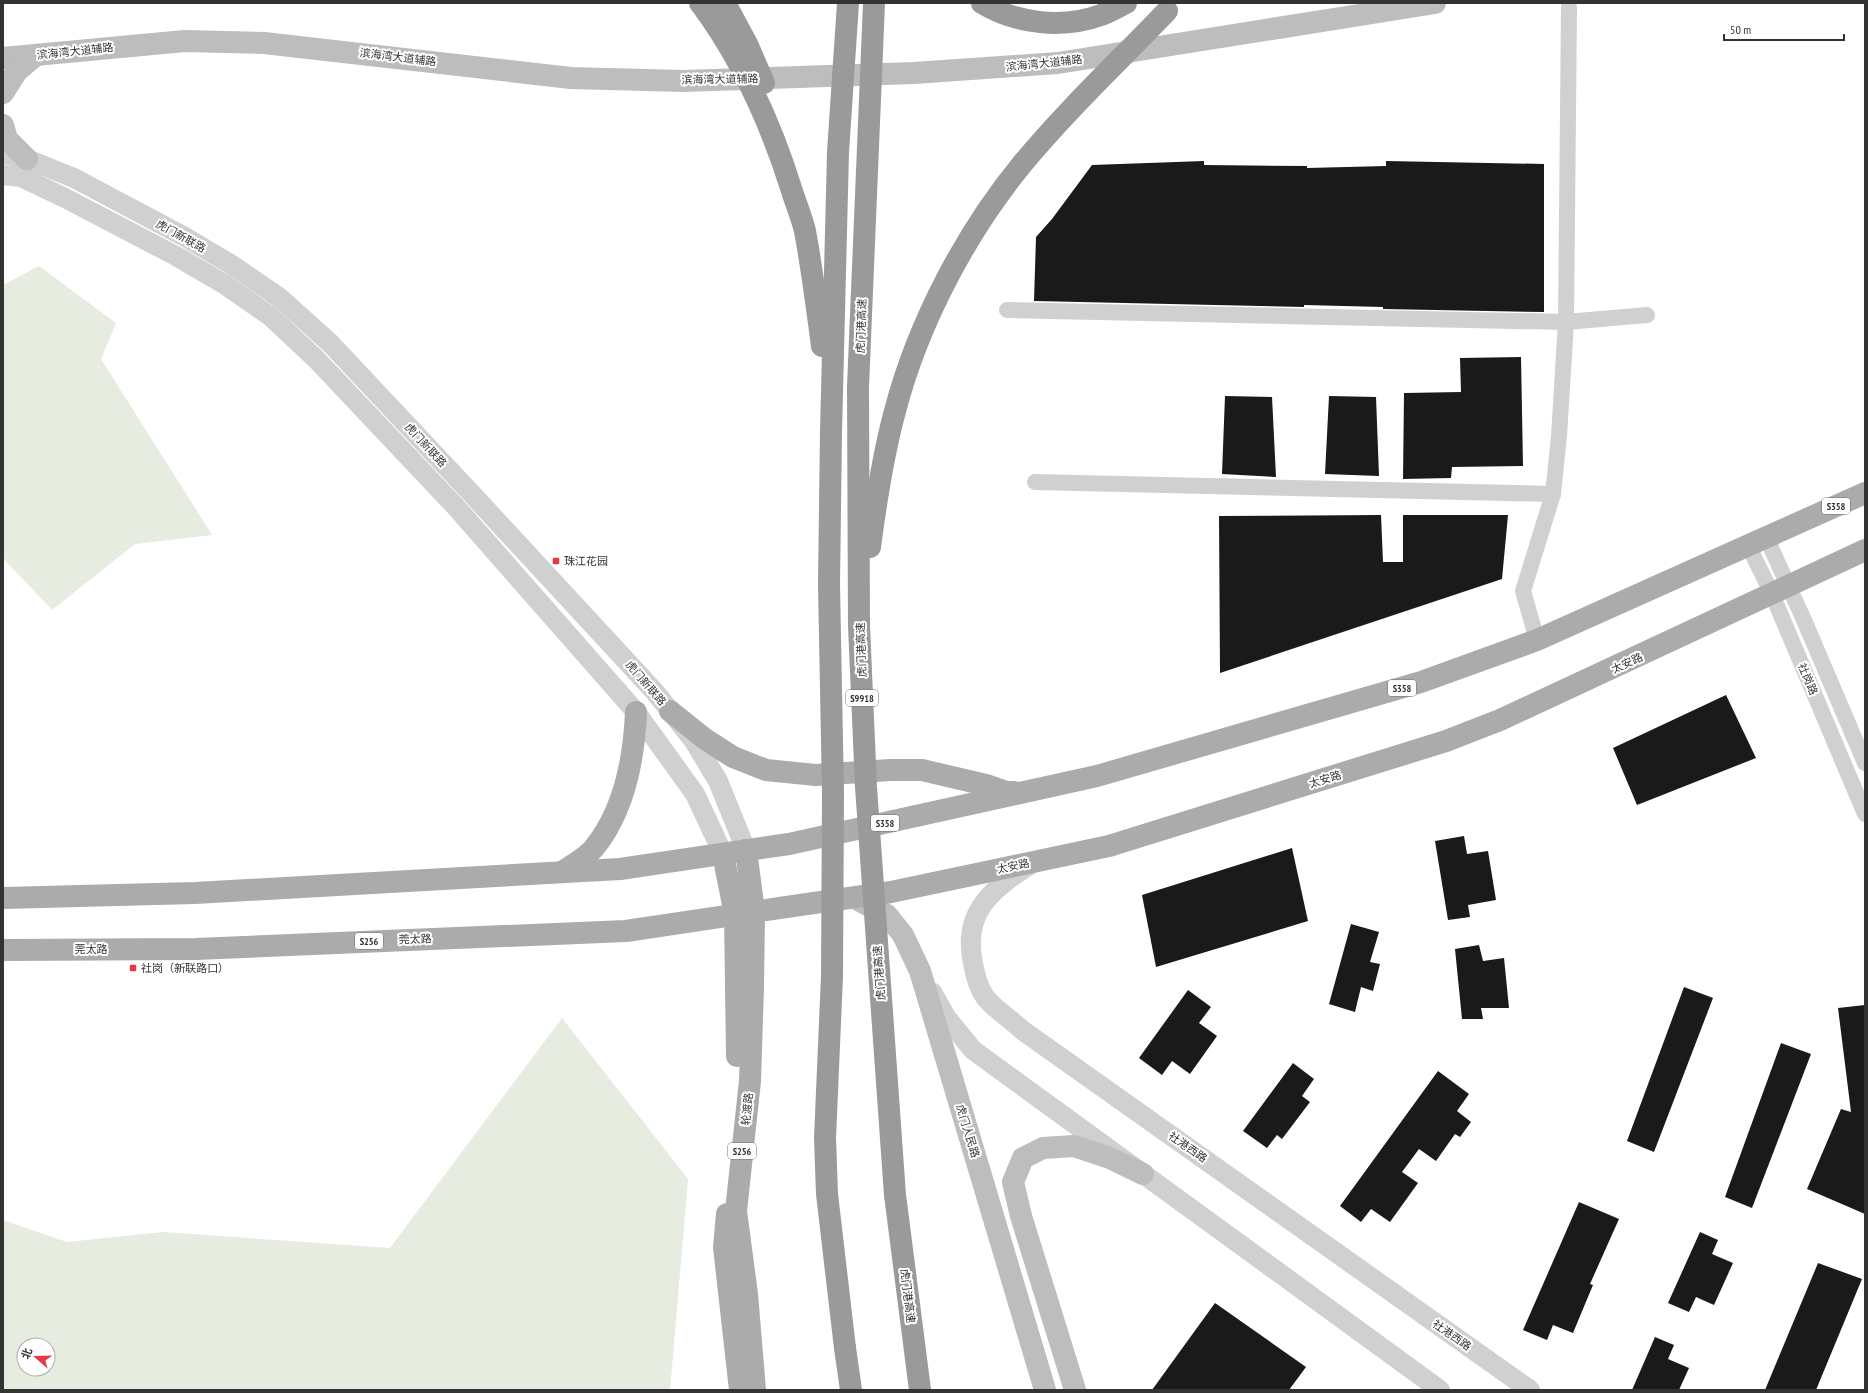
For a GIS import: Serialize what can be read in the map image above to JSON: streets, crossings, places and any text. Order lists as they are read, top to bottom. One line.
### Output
{"streets":{"highway":["虎门港高速","S9918"],"main road":["滨海湾大道辅路","S358","太安路","莞太路","S256","轮渡路","虎门人民路"],"street":["虎门新联路","社岗路","社港西路"]},"crossings":[["虎门新联路","S358"],["虎门新联路","轮渡路"],["S358","社岗路"],["S358","轮渡路"],["太安路","社岗路"],["太安路","莞太路"],["太安路","轮渡路"],["太安路","虎门人民路"],["太安路","社港西路"],["莞太路","轮渡路"]],"places":{"transit":["珠江花园","社岗（新联路口）"]},"scale_bar":"50 m","north":"left"}
